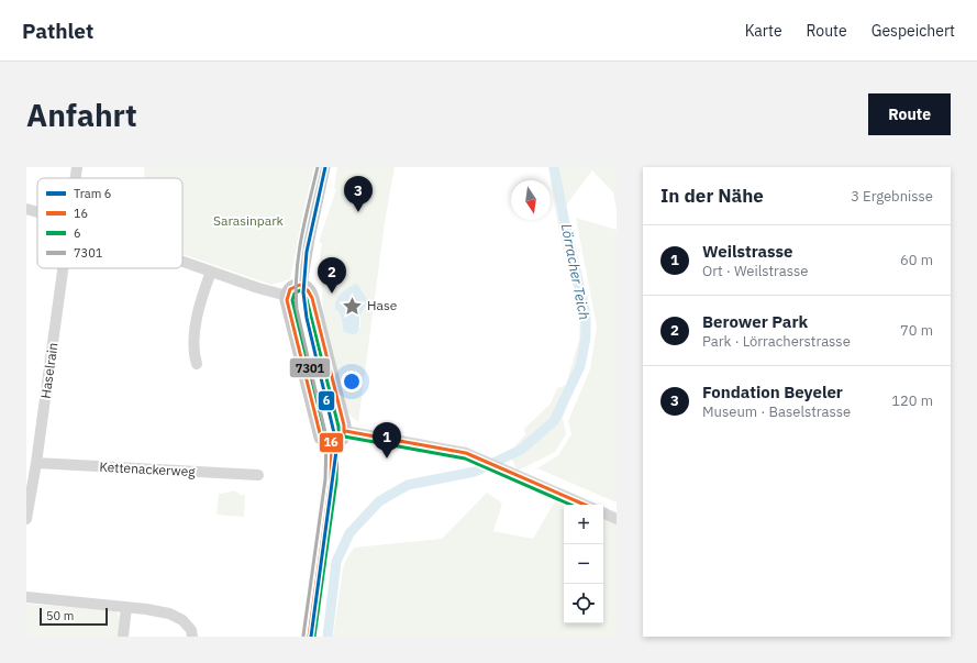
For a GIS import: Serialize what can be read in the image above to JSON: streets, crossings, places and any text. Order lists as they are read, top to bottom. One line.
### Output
{"streets":{"street":["Haselrain","Kettenackerweg"]},"crossings":[["Haselrain","Kettenackerweg"]],"water":["Lörracher Teich"],"parks":["Sarasinpark"],"places":{"place":["Hase"]},"lines":["tram line 6","transit line 7301","transit line 16","transit line 6"],"legend":["Tram 6","16","6","7301"],"scale_bar":"50 m","north":"bottom","page":{"header":"Pathlet","nav":["Karte","Route","Gespeichert"],"buttons":"Route","title":"Anfahrt","heading":["In der Nähe","3 Ergebnisse"],"pins":["3","2","1"],"list":[{"mark":"1","name":"Weilstrasse","note":"Ort · Weilstrasse","value":"60 m"},{"mark":"2","name":"Berower Park","note":"Park · Lörracherstrasse","value":"70 m"},{"mark":"3","name":"Fondation Beyeler","note":"Museum · Baselstrasse","value":"120 m"}],"map_buttons":["+","−"],"scale":"50 m"}}
